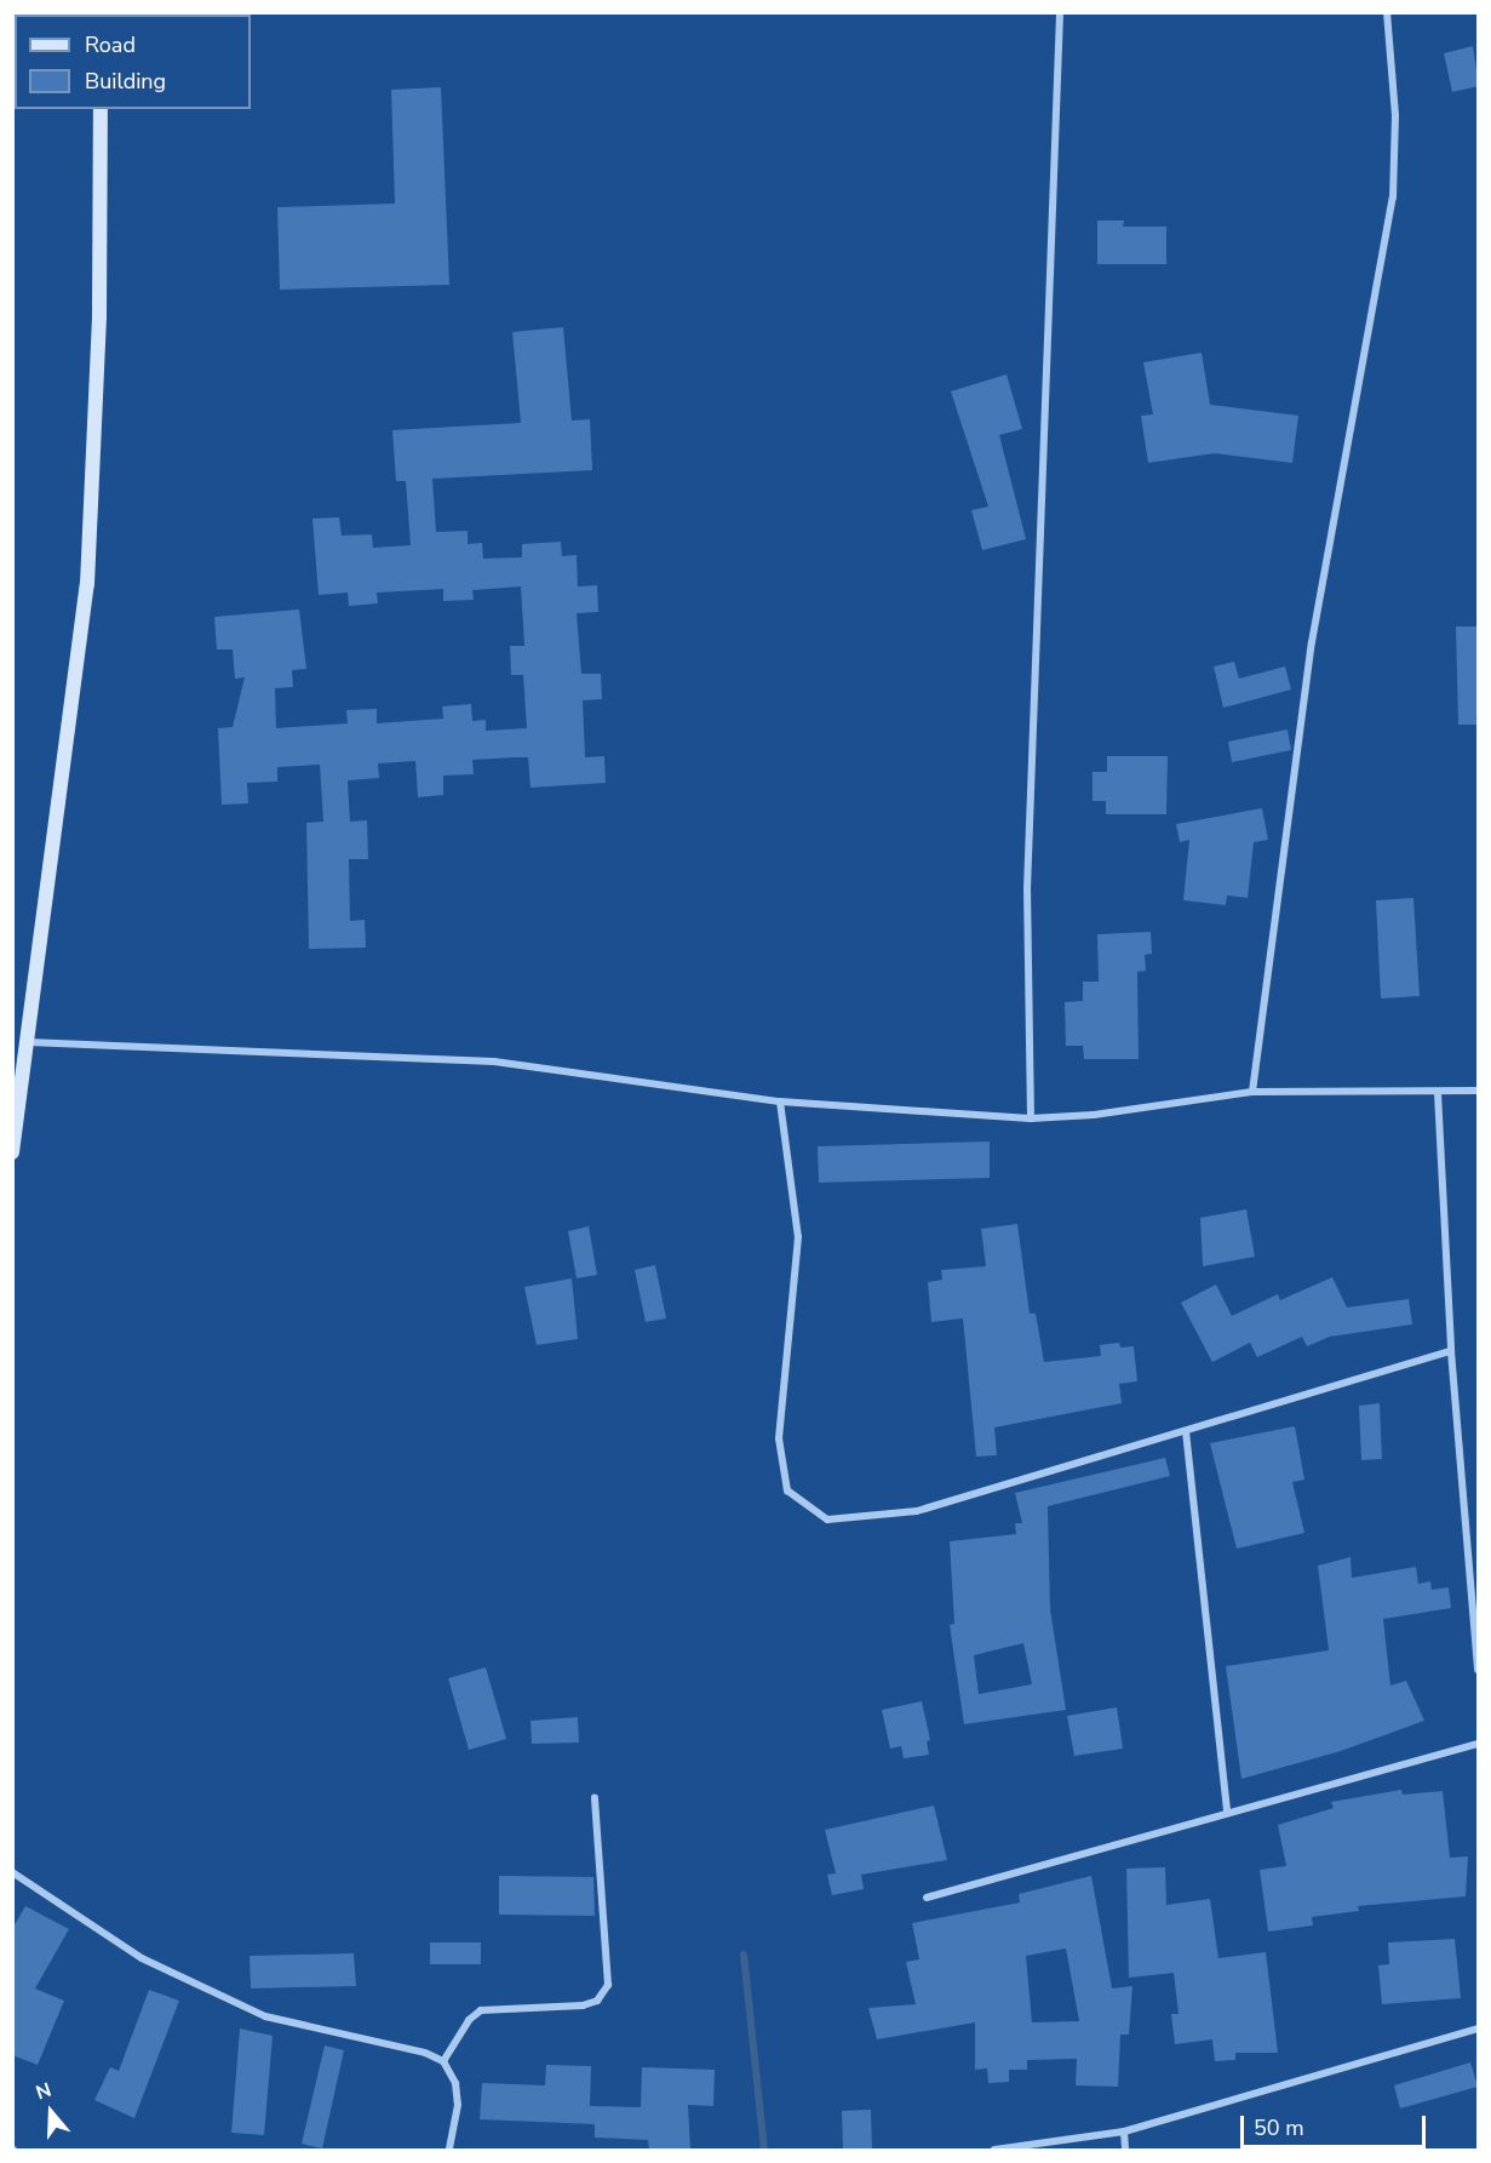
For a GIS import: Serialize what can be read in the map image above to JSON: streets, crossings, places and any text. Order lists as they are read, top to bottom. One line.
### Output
{"legend":["Road","Building"],"scale_bar":"50 m","north":"top"}
